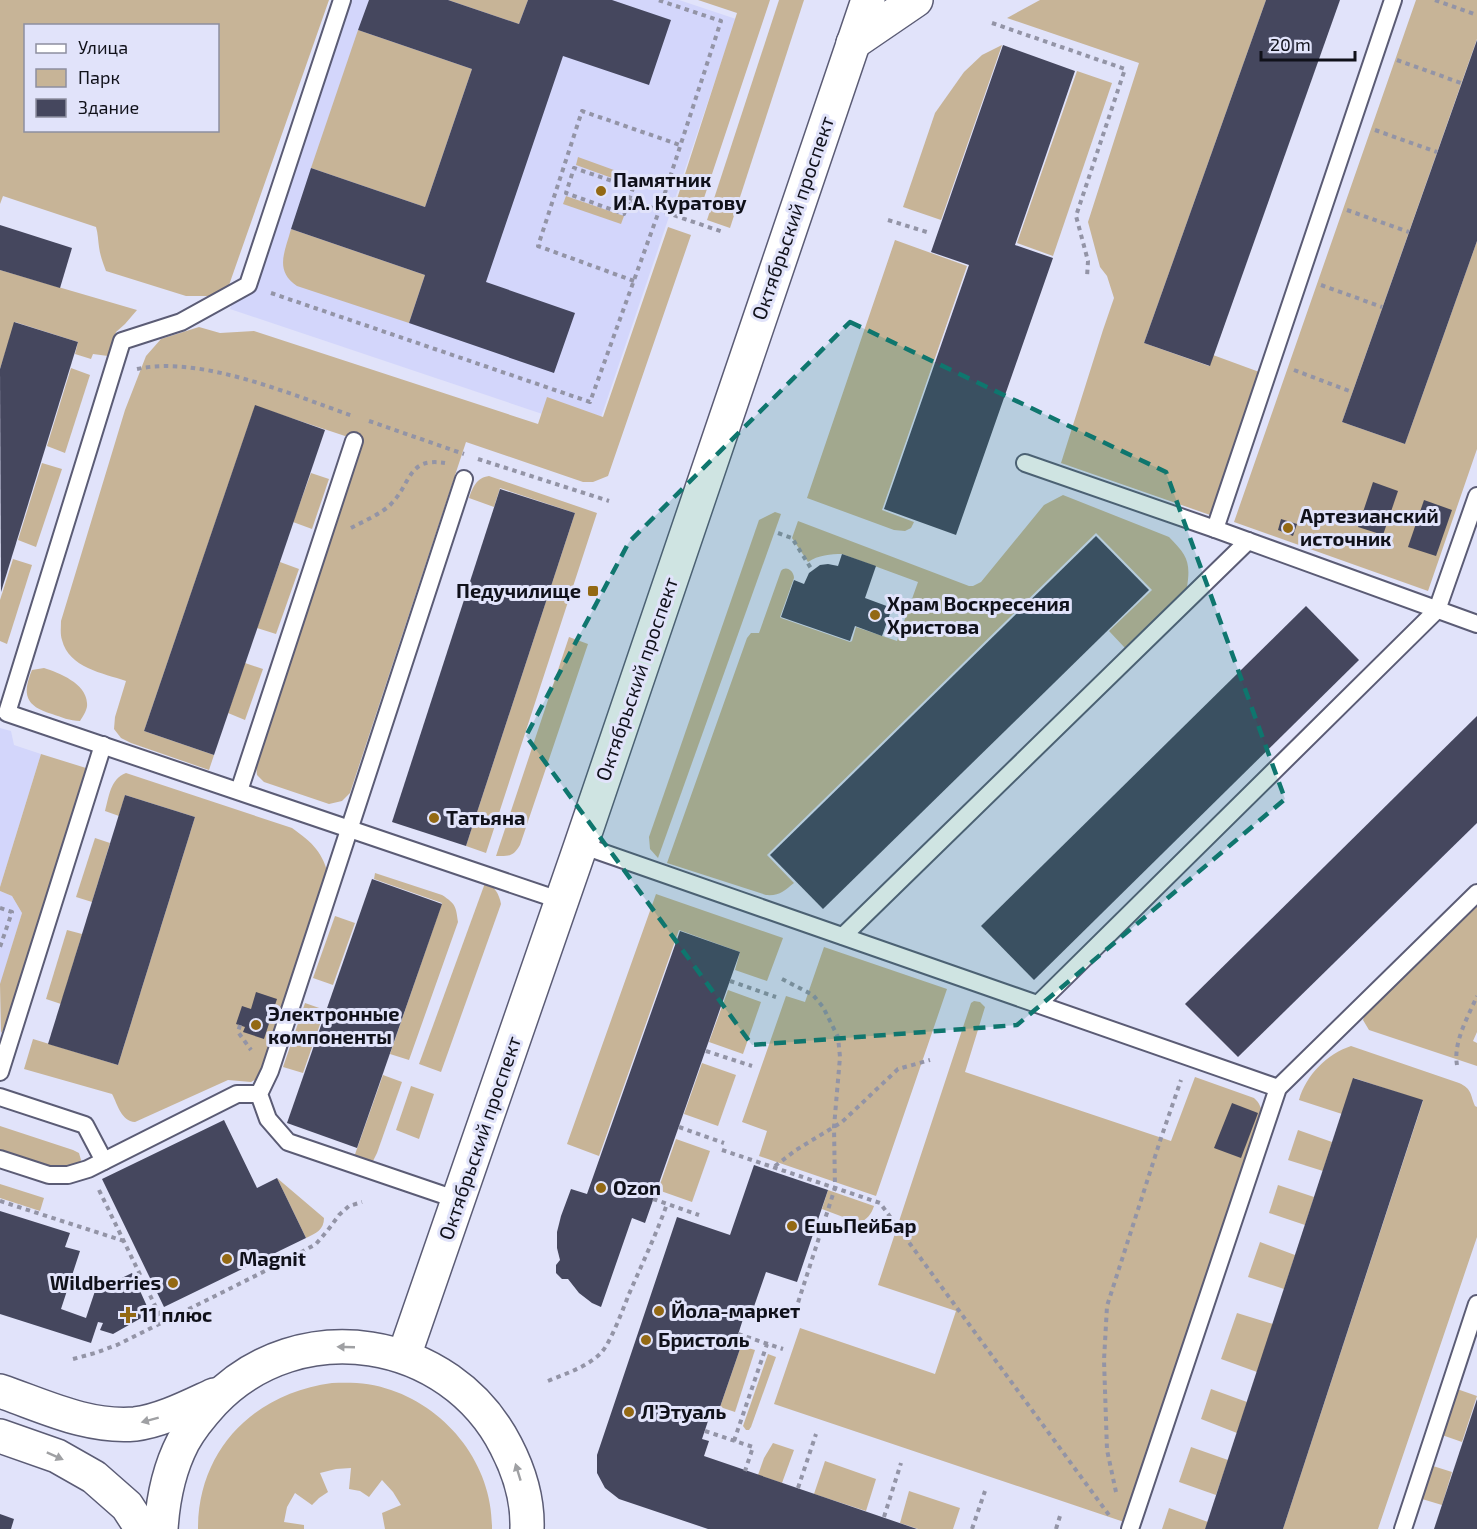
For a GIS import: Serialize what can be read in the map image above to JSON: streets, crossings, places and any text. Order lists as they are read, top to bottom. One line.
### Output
{"streets":{"main road":["Октябрьский проспект"]},"places":{"other":["Памятник И.А. Куратову","Артезианский источник","Храм Воскресения Христова","Татьяна","Электронные компоненты","Ozon","ЕшьПейБар","Magnit","Wildberries","Йола-маркет","Бристоль","Л'Этуаль"],"transit":["Педучилище"],"health":["11 плюс"]},"legend":["Улица","Парк","Здание"],"scale_bar":"20 m"}
